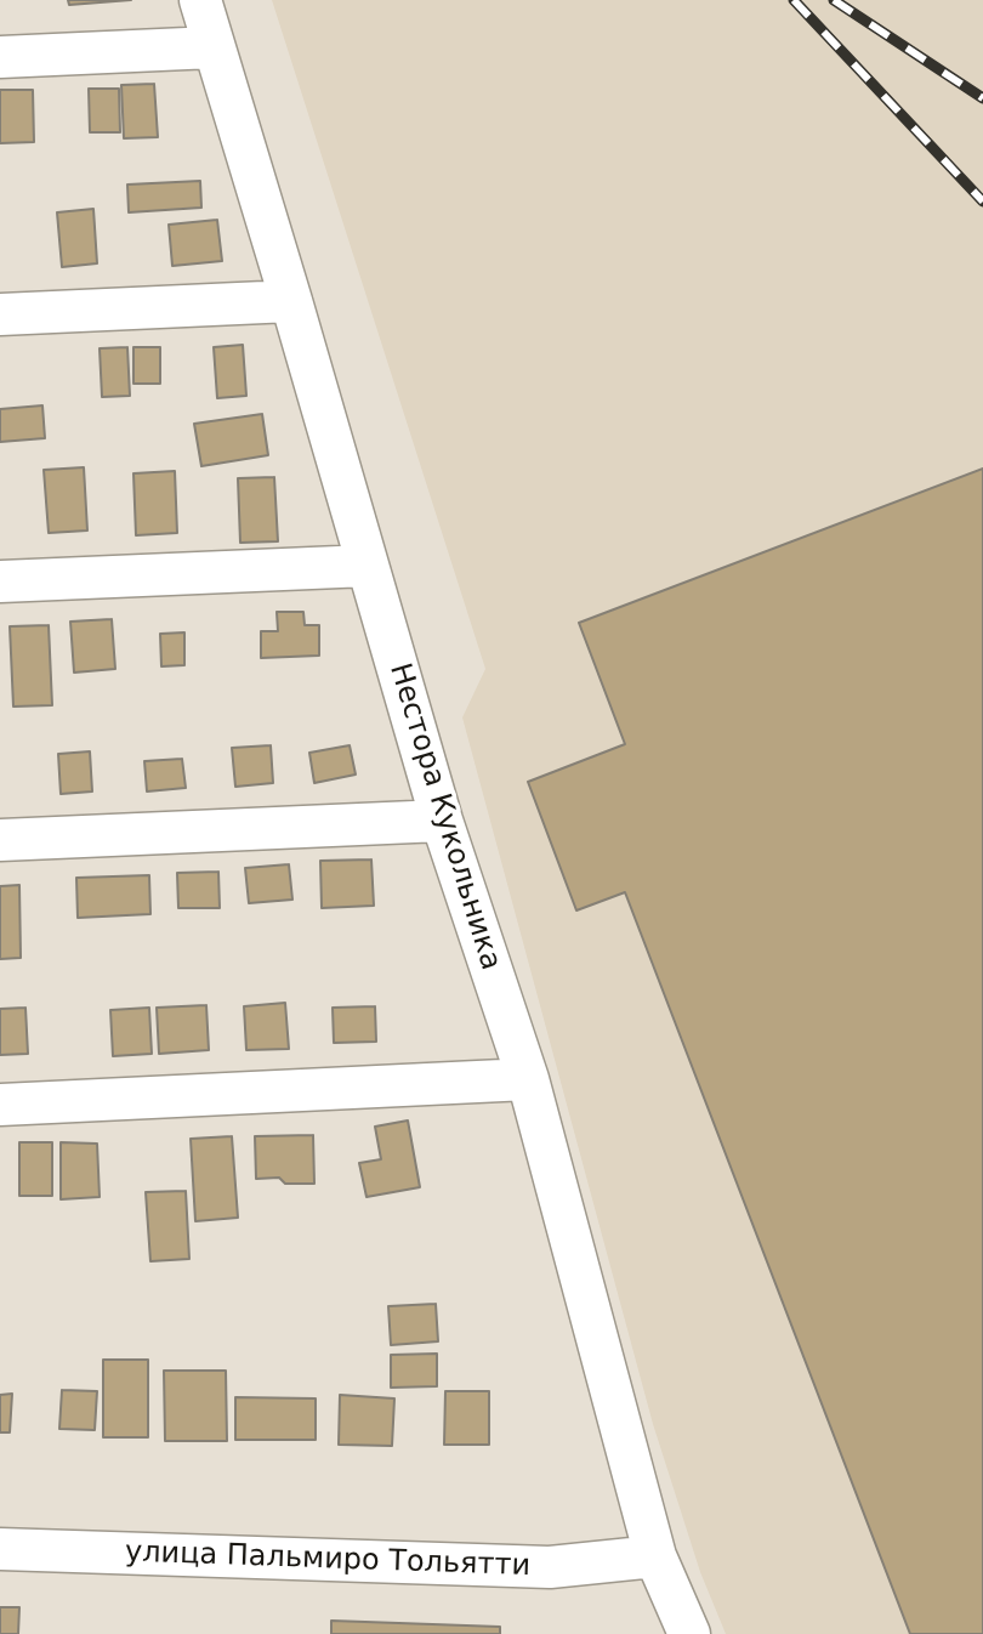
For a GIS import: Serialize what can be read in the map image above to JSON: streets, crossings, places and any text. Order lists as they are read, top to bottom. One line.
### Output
{"streets":{"street":["Нестора Кукольника","улица Пальмиро Тольятти"]},"crossings":[["Нестора Кукольника","улица Пальмиро Тольятти"]]}
